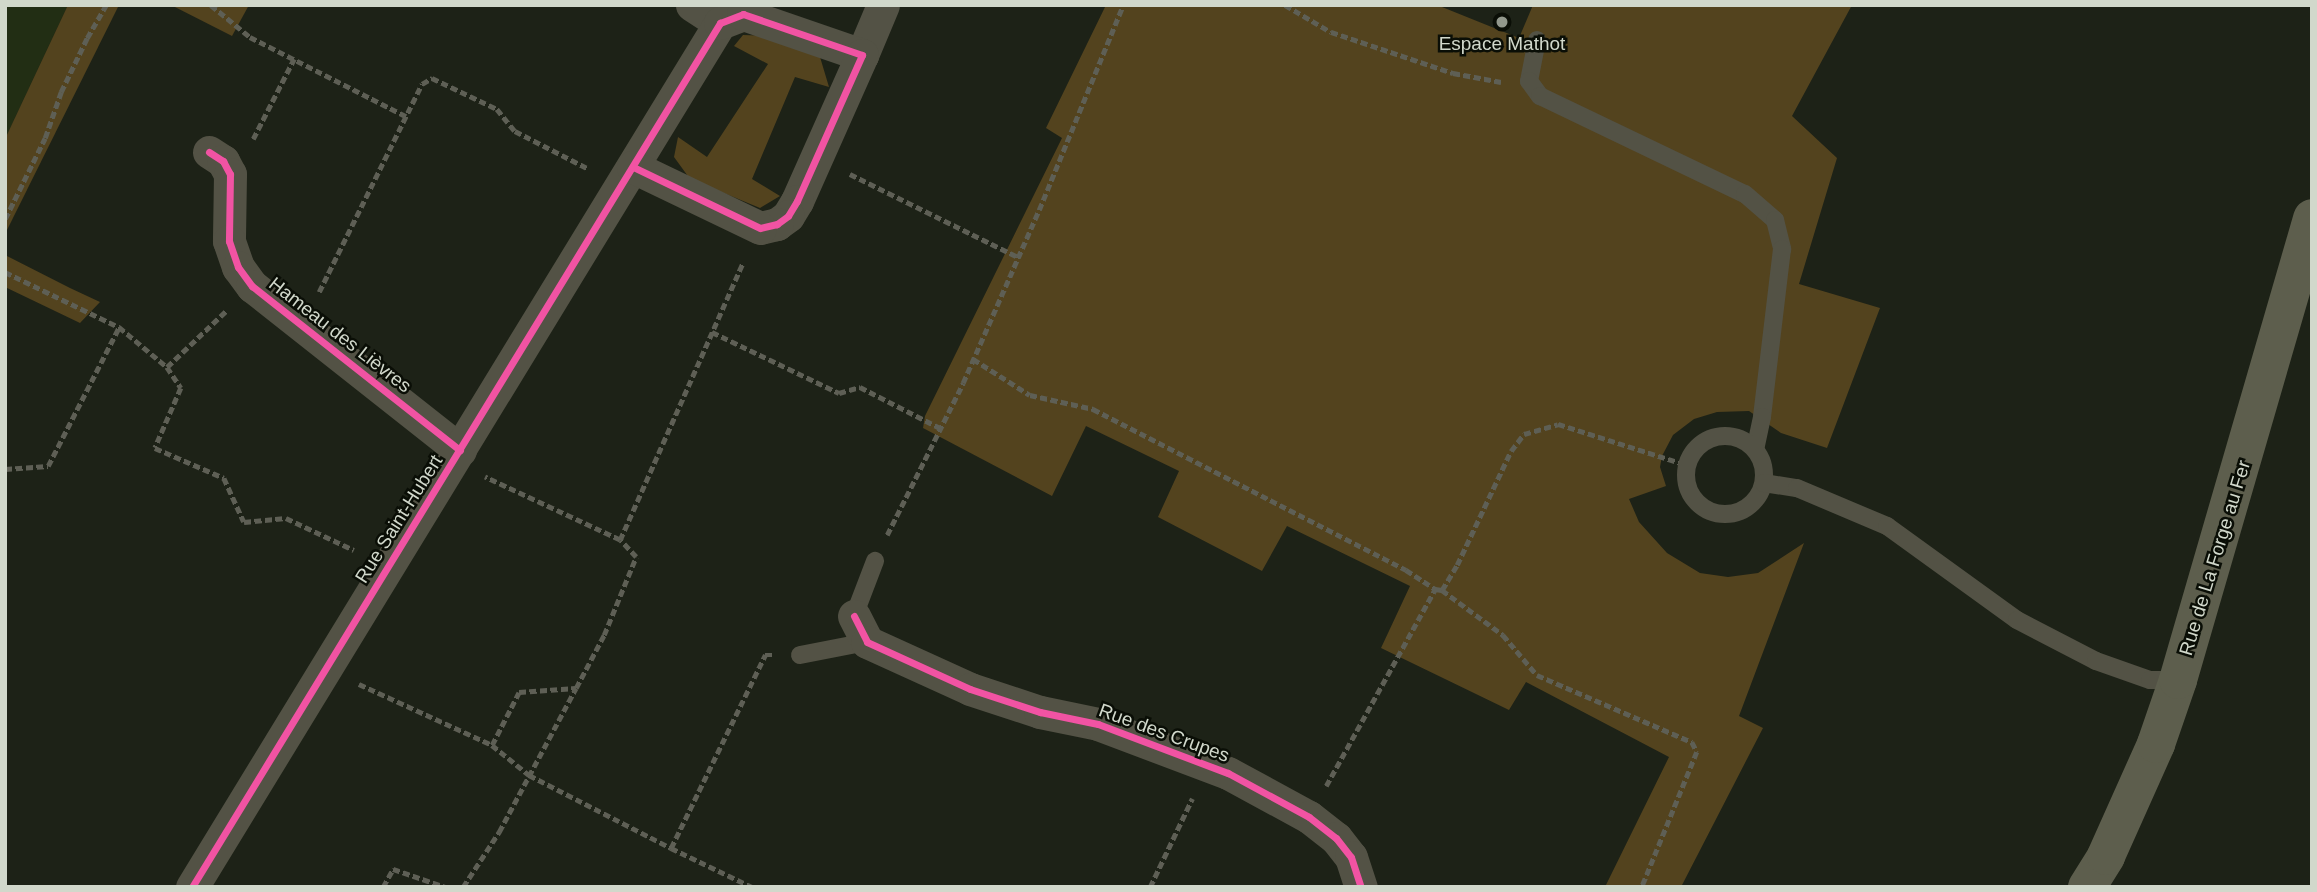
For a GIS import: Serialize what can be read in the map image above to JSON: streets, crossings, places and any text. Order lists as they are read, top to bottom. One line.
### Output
{"streets":{"main road":["Rue de La Forge au Fer"],"street":["Hameau des Lièvres","Rue Saint-Hubert","Rue des Crupes"]},"crossings":[["Hameau des Lièvres","Rue Saint-Hubert"]],"places":["Espace Mathot"]}
